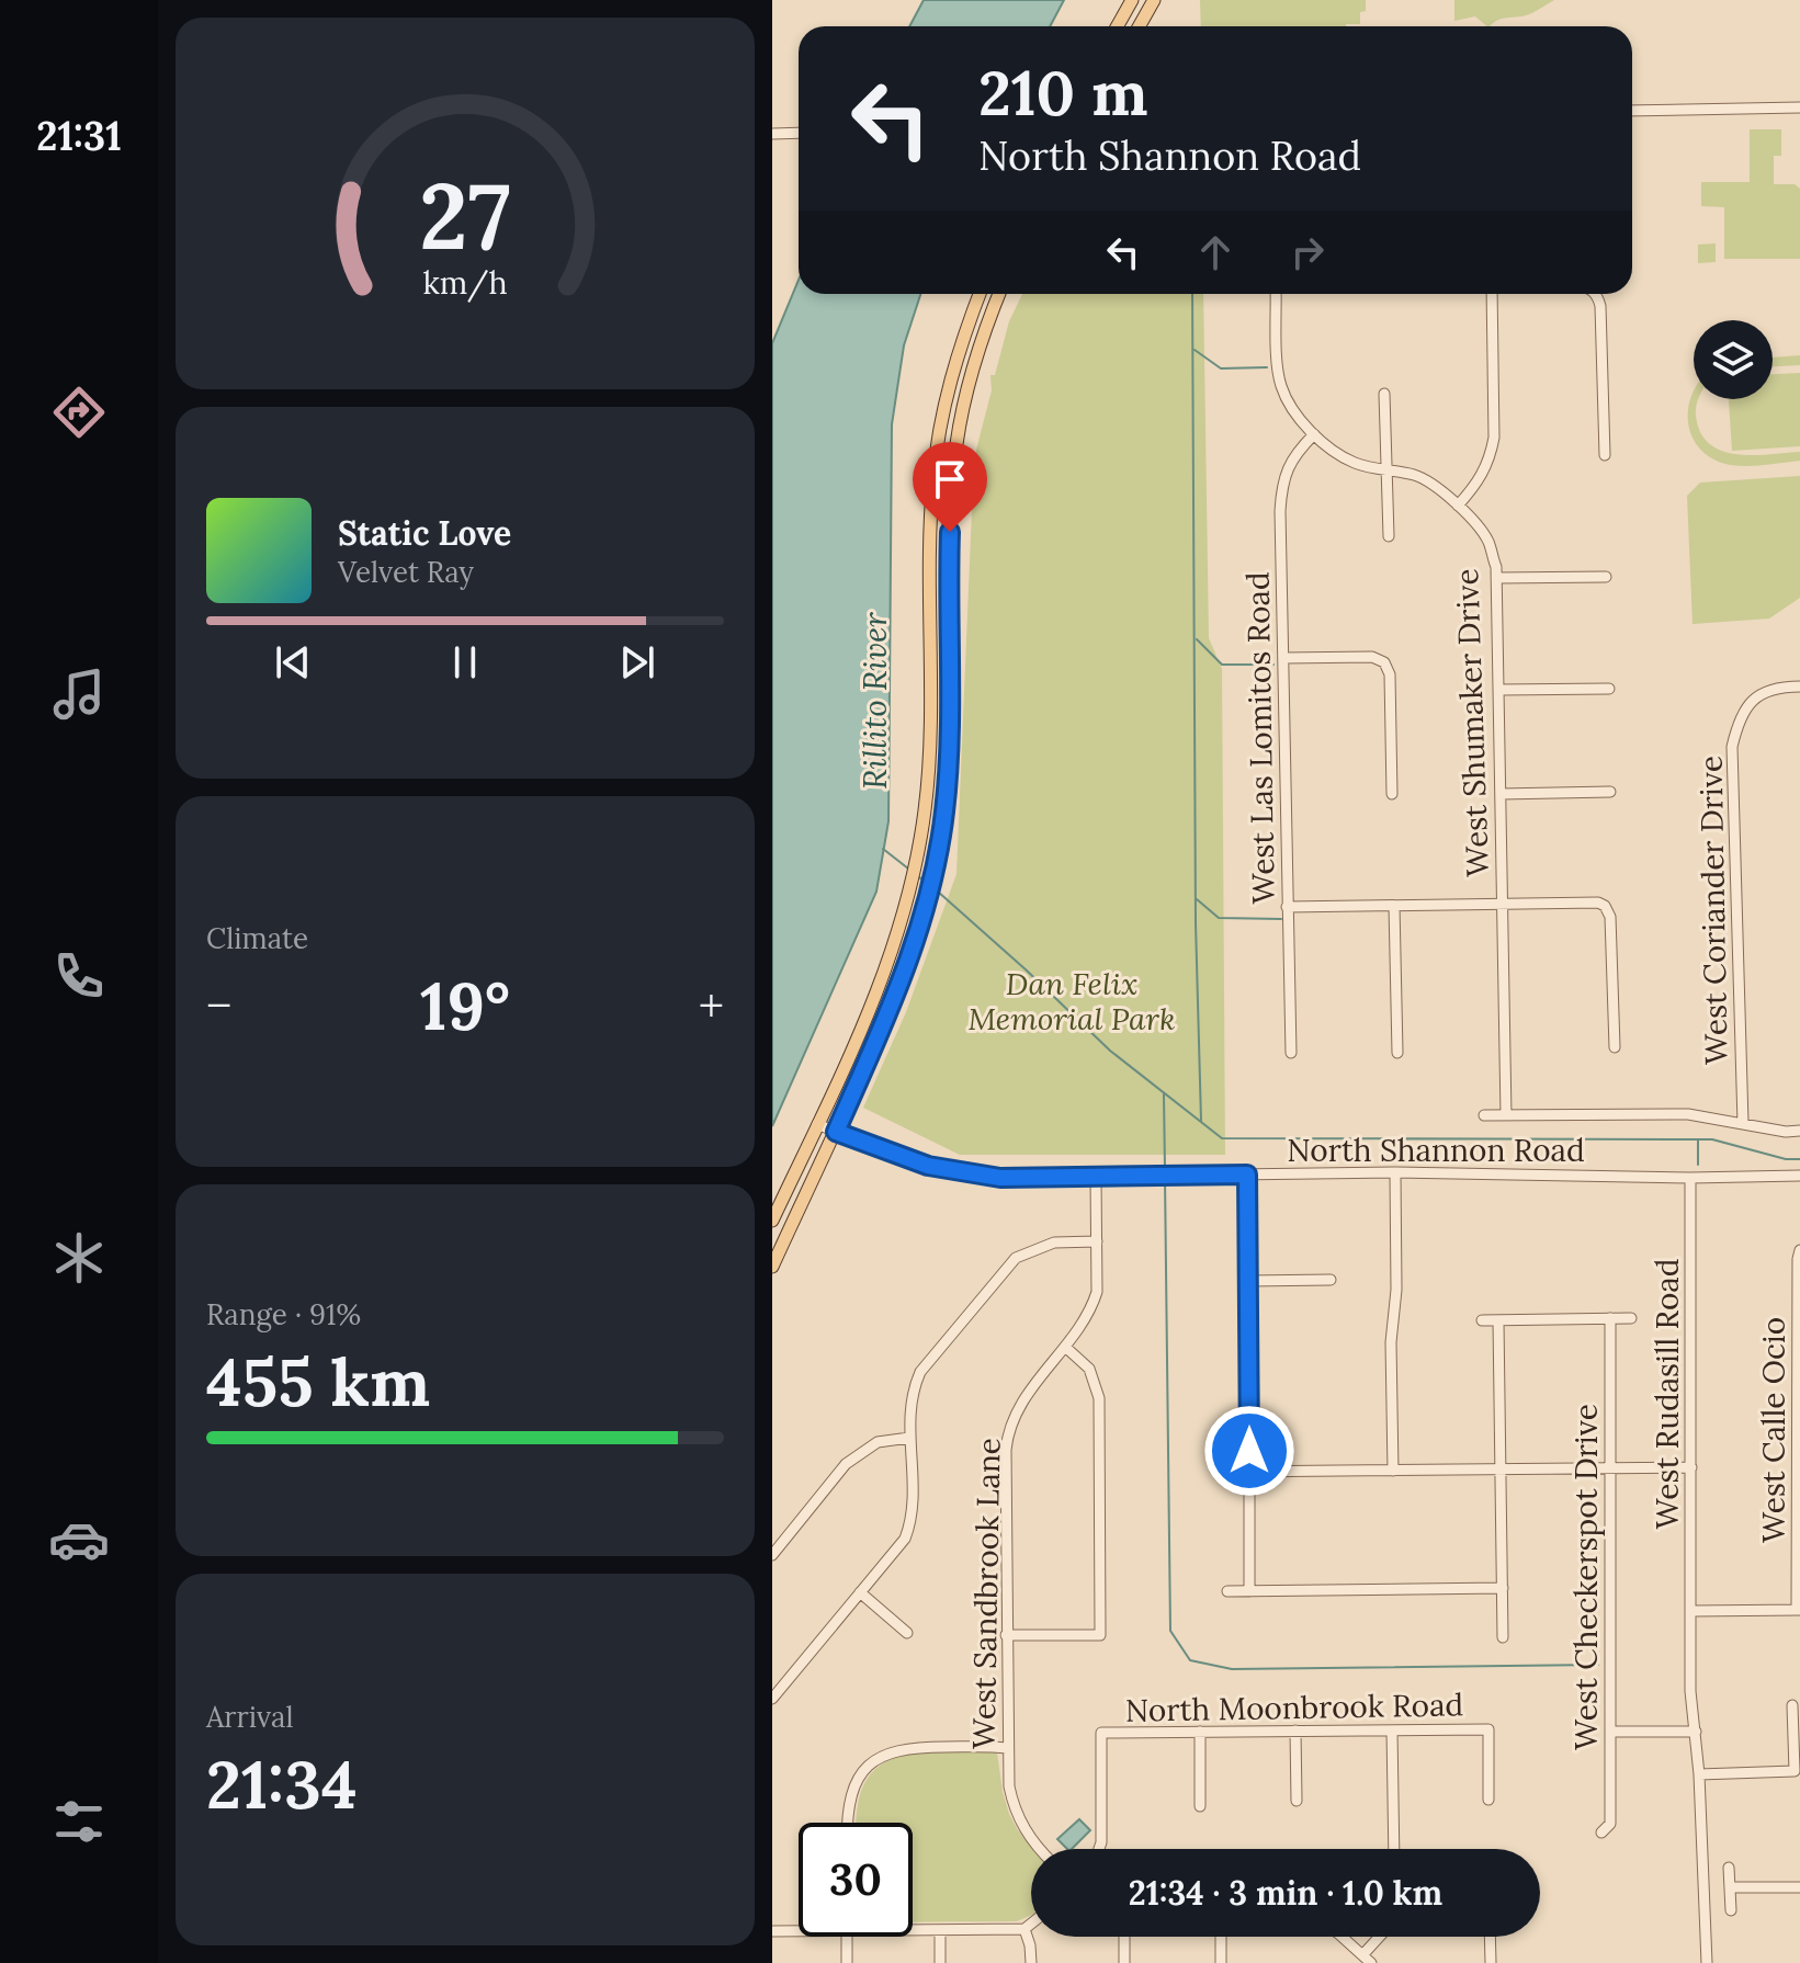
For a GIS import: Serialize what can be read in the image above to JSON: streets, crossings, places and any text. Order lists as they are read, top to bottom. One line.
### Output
{"streets":{"street":["West Shumaker Drive","West Las Lomitos Road","West Coriander Drive","North Shannon Road","West Rudasill Road","West Calle Ocio","West Checkerspot Drive","West Sandbrook Lane","North Moonbrook Road"]},"crossings":[["West Shumaker Drive","West Las Lomitos Road"],["West Shumaker Drive","North Shannon Road"],["West Coriander Drive","North Shannon Road"],["North Shannon Road","West Rudasill Road"],["North Shannon Road","West Sandbrook Lane"]],"water":["Rillito River"],"parks":["Dan Felix Memorial Park"],"page":{"tabs":"21:31","turn":["210 m","North Shannon Road"],"song":["Static Love","Velvet Ray"],"tile":["Climate",["Range · 91%","455 km"],["Arrival","21:34"]],"heat":["−","19°","+"],"limit":"30","trip":"21:34 · 3 min · 1.0 km","gauge":["27","km/h"]}}
